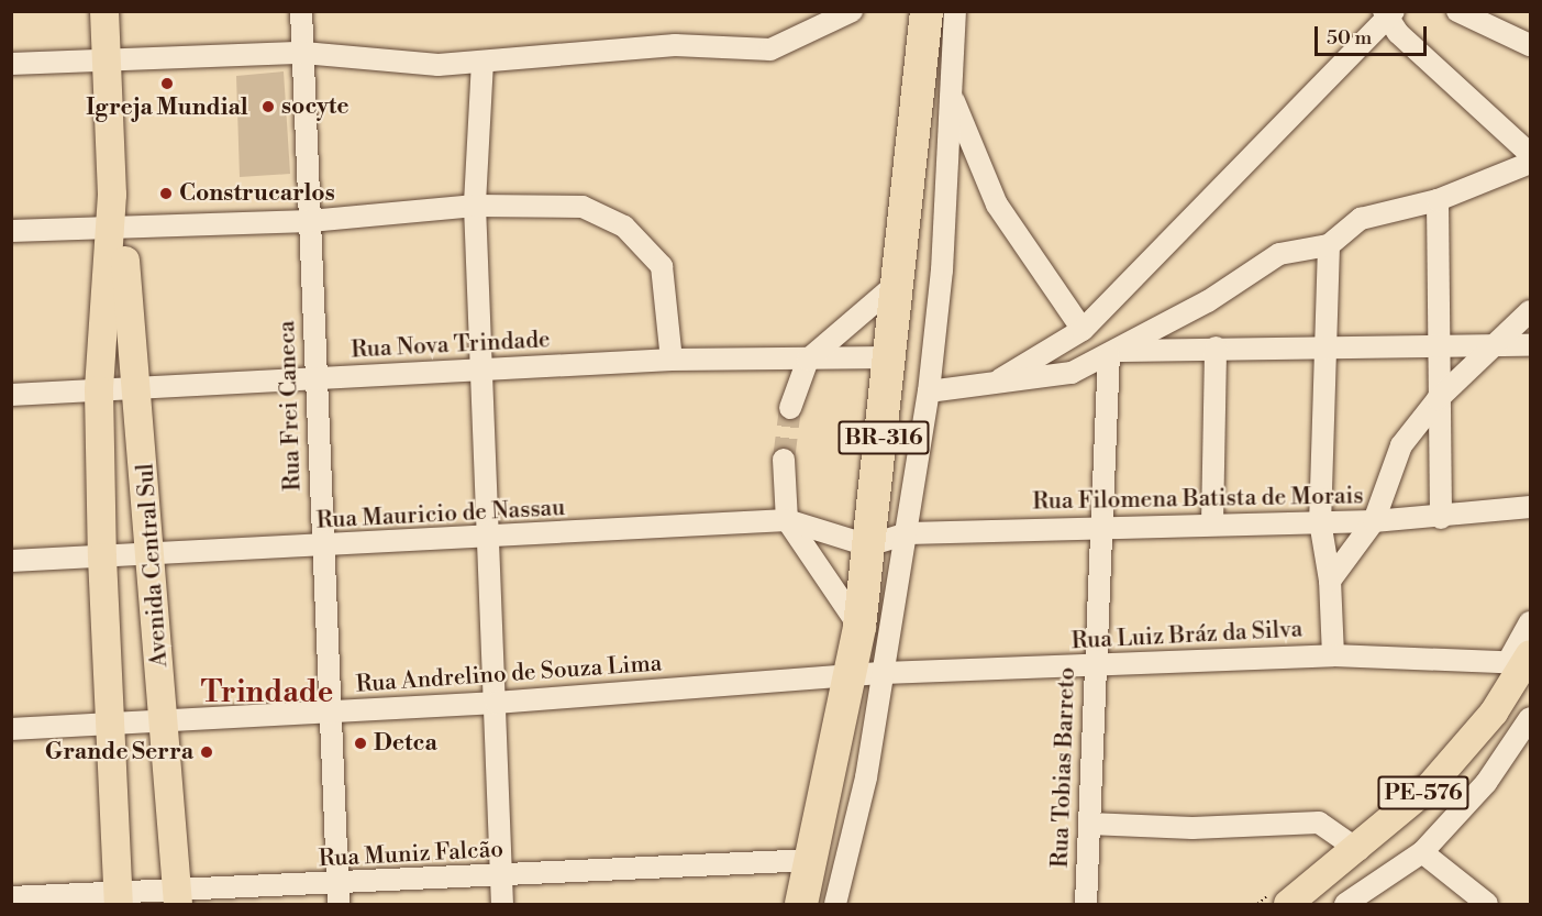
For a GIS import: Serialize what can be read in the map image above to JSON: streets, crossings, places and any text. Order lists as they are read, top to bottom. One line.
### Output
{"streets":{"highway":["BR-316"],"main road":["Avenida Central Sul","PE-576"],"street":["Rua Nova Trindade","Rua Frei Caneca","Rua Filomena Batista de Morais","Rua Mauricio de Nassau","Rua Luiz Bráz da Silva","Rua Andrelino de Souza Lima","Rua Tobias Barreto","Rua Muniz Falcão"]},"crossings":[["Rua Nova Trindade","Rua Frei Caneca"],["Rua Nova Trindade","BR-316"],["Rua Nova Trindade","Avenida Central Sul"],["Rua Frei Caneca","Rua Mauricio de Nassau"],["Rua Frei Caneca","Rua Andrelino de Souza Lima"],["Rua Frei Caneca","Rua Muniz Falcão"],["BR-316","Rua Filomena Batista de Morais"],["BR-316","Rua Mauricio de Nassau"],["BR-316","Rua Luiz Bráz da Silva"],["BR-316","Rua Andrelino de Souza Lima"],["BR-316","Rua Muniz Falcão"],["Rua Filomena Batista de Morais","Rua Mauricio de Nassau"],["Rua Filomena Batista de Morais","Rua Tobias Barreto"],["Rua Mauricio de Nassau","Avenida Central Sul"],["Avenida Central Sul","Rua Andrelino de Souza Lima"],["Avenida Central Sul","Rua Muniz Falcão"],["Rua Luiz Bráz da Silva","Rua Andrelino de Souza Lima"],["Rua Luiz Bráz da Silva","Rua Tobias Barreto"],["Rua Luiz Bráz da Silva","PE-576"]],"districts":["Trindade"],"places":["Igreja Mundial","socyte","Construcarlos","Detca","Grande Serra"],"scale_bar":"50 m"}
